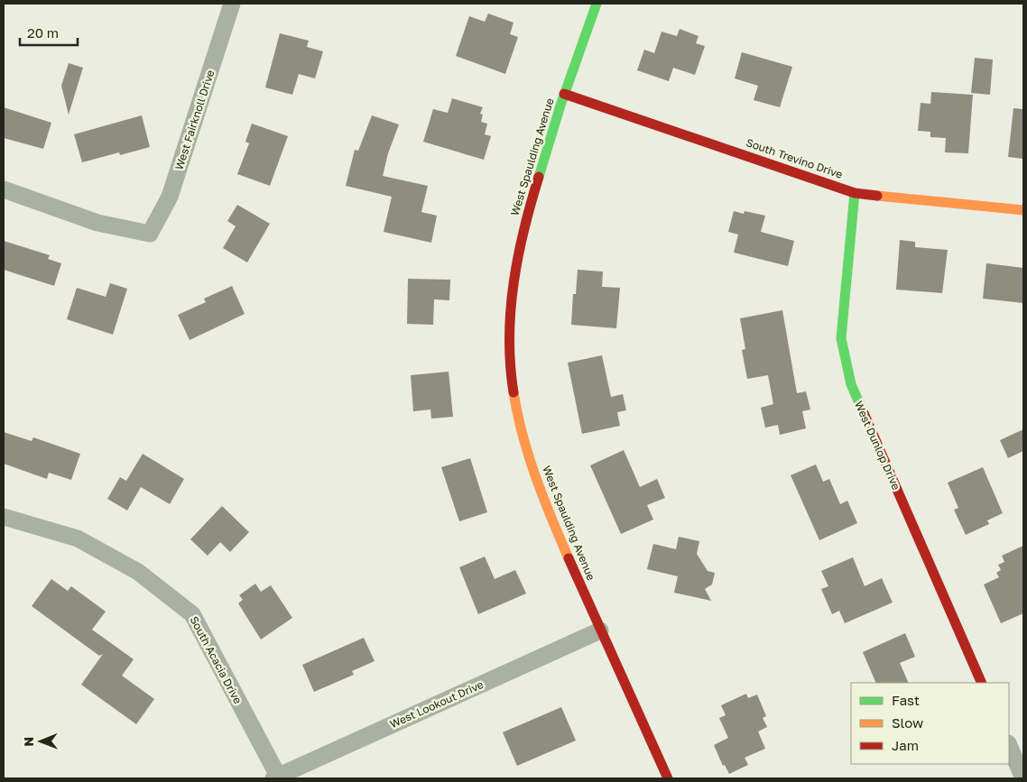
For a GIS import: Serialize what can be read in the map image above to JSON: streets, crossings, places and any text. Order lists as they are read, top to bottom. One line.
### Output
{"streets":{"street":["West Fairknoll Drive","West Spaulding Avenue","South Trevino Drive","West Dunlop Drive","South Acacia Drive","West Lookout Drive"]},"crossings":[["West Spaulding Avenue","South Trevino Drive"],["West Spaulding Avenue","West Lookout Drive"],["South Trevino Drive","West Dunlop Drive"],["South Acacia Drive","West Lookout Drive"]],"legend":["Fast","Slow","Jam"],"scale_bar":"20 m","north":"left"}
